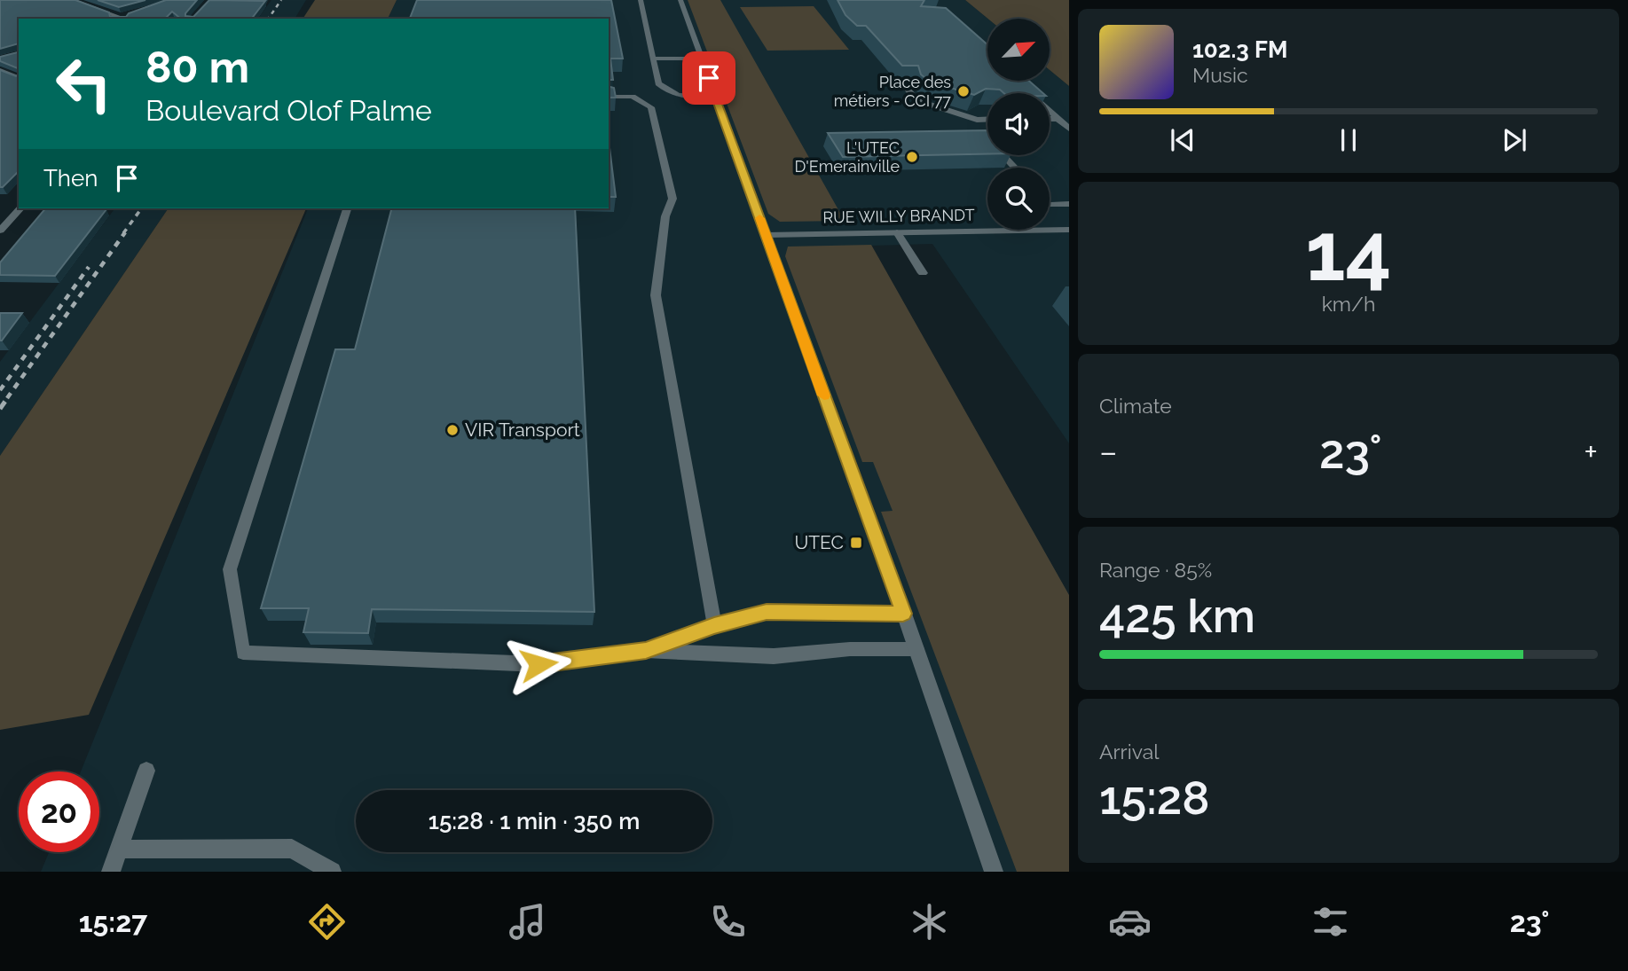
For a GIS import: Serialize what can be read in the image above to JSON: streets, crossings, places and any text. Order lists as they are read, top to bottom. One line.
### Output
{"streets":{"street":["RUE WILLY BRANDT"]},"places":{"other":["Place des métiers - CCI 77","L'UTEC D'Emerainville","VIR Transport"],"transit":["UTEC"]},"north":"top right","page":{"turn":["80 m","Boulevard Olof Palme"],"song":["102.3 FM","Music"],"then":"Then","tile":[["14","km/h"],"Climate",["Range · 85%","425 km"],["Arrival","15:28"]],"heat":["−","23°","+"],"limit":"20","trip":"15:28 · 1 min · 350 m","tabs":["15:27","23°"]}}
